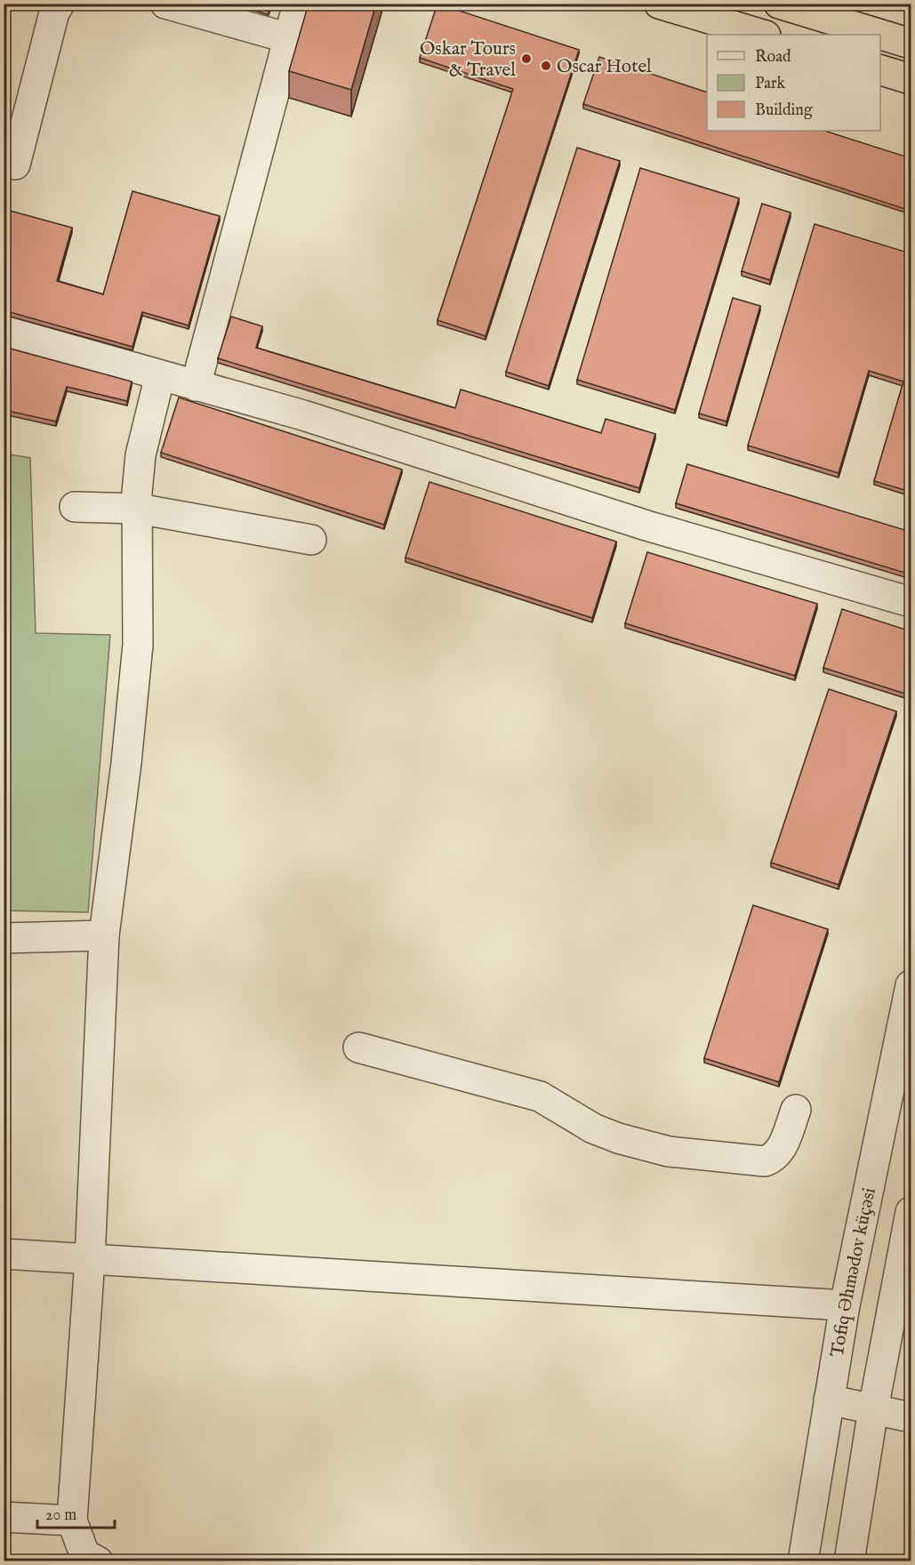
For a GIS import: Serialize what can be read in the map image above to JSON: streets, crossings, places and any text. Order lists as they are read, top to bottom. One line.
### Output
{"streets":{"street":["Tofiq Əhmədov küçəsi"]},"places":["Oskar Tours & Travel","Oscar Hotel"],"legend":["Road","Park","Building"],"scale_bar":"20 m"}
